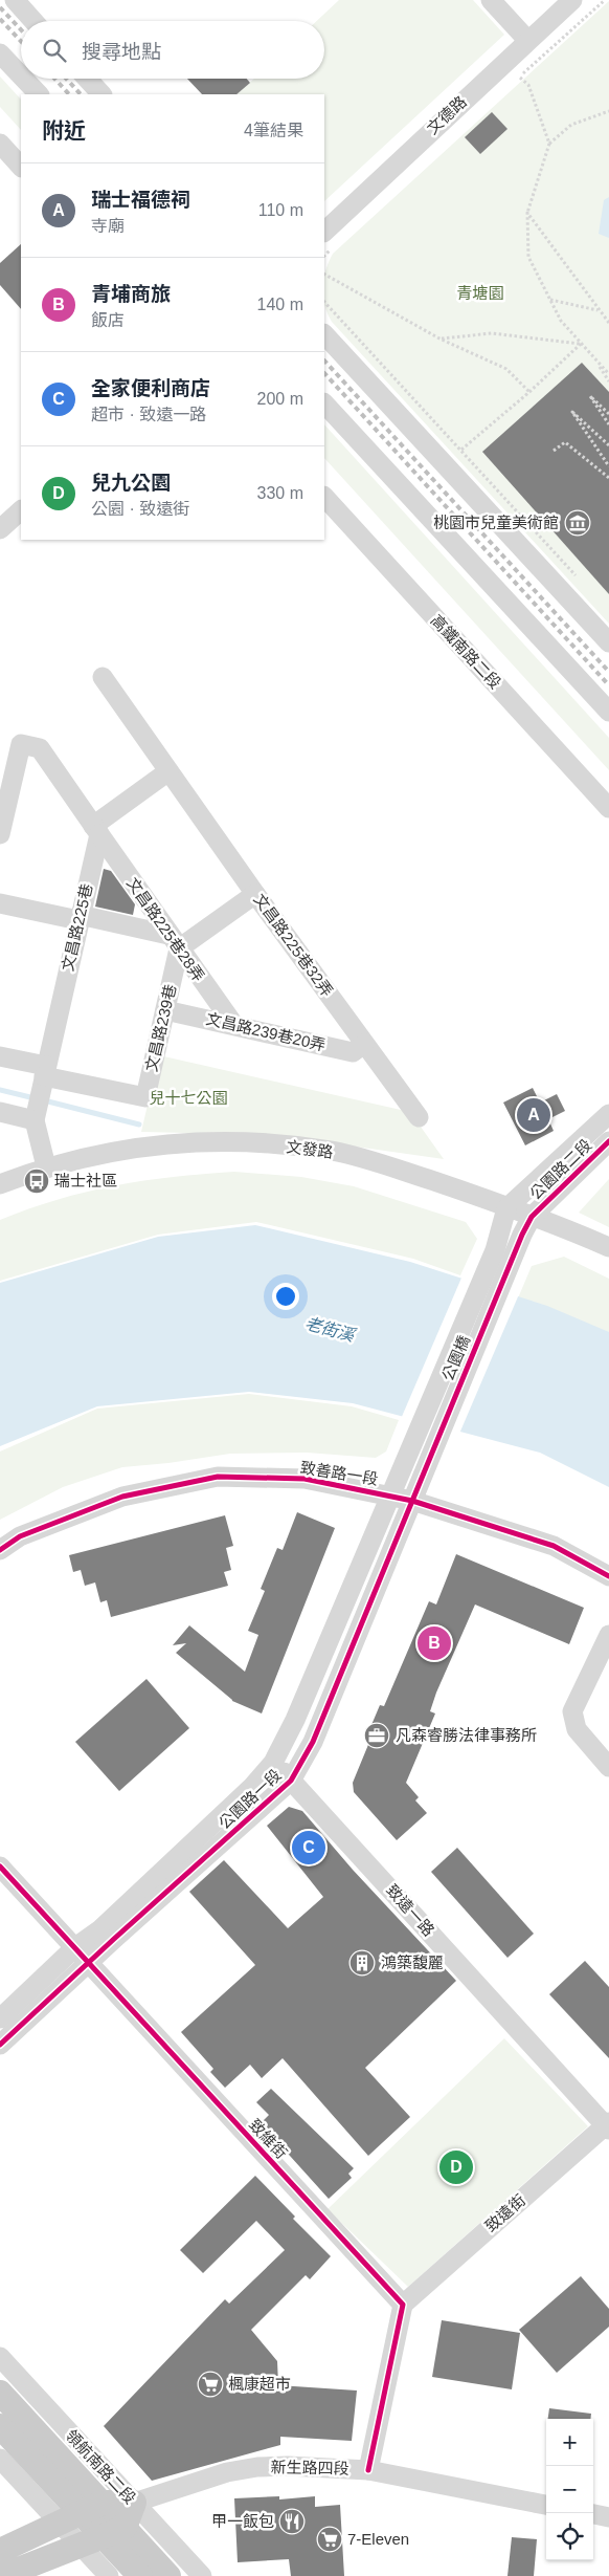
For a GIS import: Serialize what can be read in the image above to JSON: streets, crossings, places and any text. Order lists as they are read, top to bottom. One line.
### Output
{"streets":{"main road":["領航南路二段"],"street":["文德路","高鐵南路二段","文昌路225巷","文昌路225巷28弄","文昌路225巷32弄","文昌路239巷","文昌路239巷20弄","文發路","公園路二段","公園橋","致善路一段","公園路一段","致遠一路","致維街","致遠街","新生路四段"]},"crossings":[["文昌路225巷","文昌路225巷28弄"],["文昌路225巷","文昌路239巷"],["文昌路225巷28弄","文昌路239巷"],["文昌路225巷28弄","文昌路239巷20弄"],["文昌路225巷32弄","文昌路239巷20弄"],["文昌路239巷","文昌路239巷20弄"],["文發路","公園路二段"],["文發路","公園橋"],["公園路二段","公園橋"],["公園橋","公園路一段"],["致善路一段","公園路一段"],["公園路一段","致遠一路"],["公園路一段","致維街"],["致遠一路","致遠街"],["致維街","致遠街"],["領航南路二段","新生路四段"]],"water":["老街溪"],"parks":["青塘園","兒十七公園"],"places":{"museum":["桃園市兒童美術館"],"bus stop":["瑞士社區"],"office":["凡森睿勝法律事務所"],"building":["鴻築馥麗"],"supermarket":["楓康超市","7-Eleven"],"restaurant":["甲一飯包"]},"page":{"search":"搜尋地點","heading":["附近","4筆結果"],"list":[{"mark":"A","name":"瑞士福德祠","note":"寺廟","value":"110 m"},{"mark":"B","name":"青埔商旅","note":"飯店","value":"140 m"},{"mark":"C","name":"全家便利商店","note":"超市 · 致遠一路","value":"200 m"},{"mark":"D","name":"兒九公園","note":"公園 · 致遠街","value":"330 m"}],"pins":["A","B","C","D"],"map_buttons":["+","−"]}}
